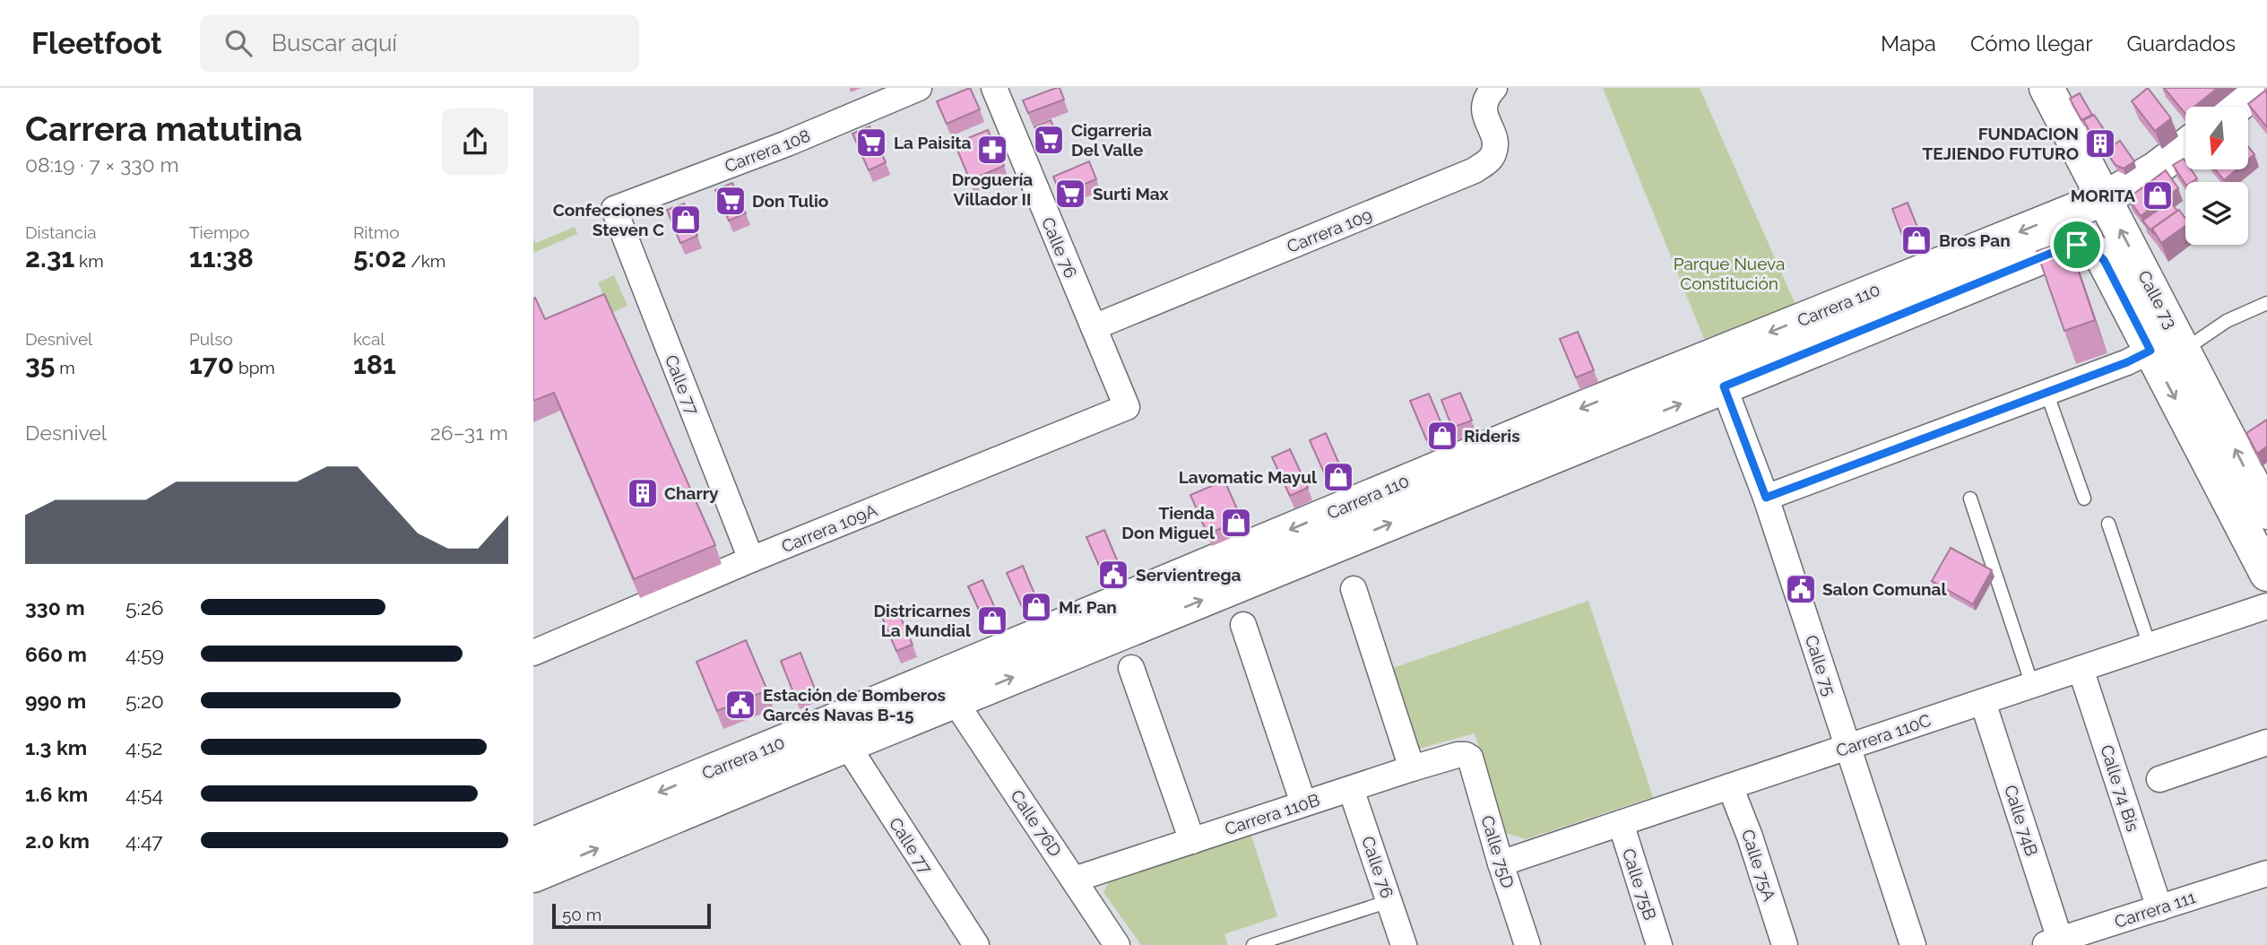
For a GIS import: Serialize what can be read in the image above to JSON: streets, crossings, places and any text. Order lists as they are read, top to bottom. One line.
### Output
{"streets":{"main road":["Calle 73","Carrera 110"],"street":["Carrera 108","Carrera 109","Calle 76","Calle 77","Carrera 109A","Calle 75","Carrera 110C","Calle 74 Bis","Carrera 110B","Calle 74B","Calle 76D","Calle 75D","Calle 75A","Calle 75B","Carrera 111"]},"crossings":[["Carrera 108","Calle 77"],["Carrera 109","Calle 76"],["Calle 76","Carrera 109A"],["Calle 76","Carrera 110B"],["Calle 73","Carrera 110"],["Carrera 110","Calle 77"],["Carrera 110","Calle 75"],["Carrera 110","Calle 76D"],["Calle 77","Carrera 109A"],["Calle 75","Carrera 110C"],["Carrera 110C","Calle 74 Bis"],["Carrera 110C","Calle 74B"],["Carrera 110C","Calle 75D"],["Carrera 110C","Calle 75A"],["Carrera 110C","Calle 75B"],["Calle 74 Bis","Carrera 111"],["Carrera 110B","Calle 76D"],["Carrera 110B","Calle 75D"],["Calle 74B","Carrera 111"]],"parks":["Parque Nueva Constitución"],"places":{"supermarket":["Cigarreria Del Valle","La Paisita","Surti Max","Don Tulio"],"building":["FUNDACION TEJIENDO FUTURO","Charry"],"pharmacy":["Droguería Villador II"],"shop":["MORITA","Confecciones Steven C","Bros Pan","Rideris","Lavomatic Mayul","Tienda Don Miguel","Mr. Pan","Districarnes La Mundial"],"public building":["Servientrega","Salon Comunal","Estación de Bomberos Garcés Navas B-15"]},"scale_bar":"50 m","north":"bottom","page":{"header":"Fleetfoot","search":"Buscar aquí","nav":["Mapa","Cómo llegar","Guardados"],"heading":["Carrera matutina","08:19 · 7 × 330 m"],"stats":[["Distancia","2.31 km"],["Tiempo","11:38"],["Ritmo","5:02 /km"],["Desnivel","35 m"],["Pulso","170 bpm"],["kcal","181"]],"chart":["Desnivel","26–31 m"],"list":[{"name":"330 m","note":"5:26"},{"name":"660 m","note":"4:59"},{"name":"990 m","note":"5:20"},{"name":"1.3 km","note":"4:52"},{"name":"1.6 km","note":"4:54"},{"name":"2.0 km","note":"4:47"}],"scale":"50 m"}}
